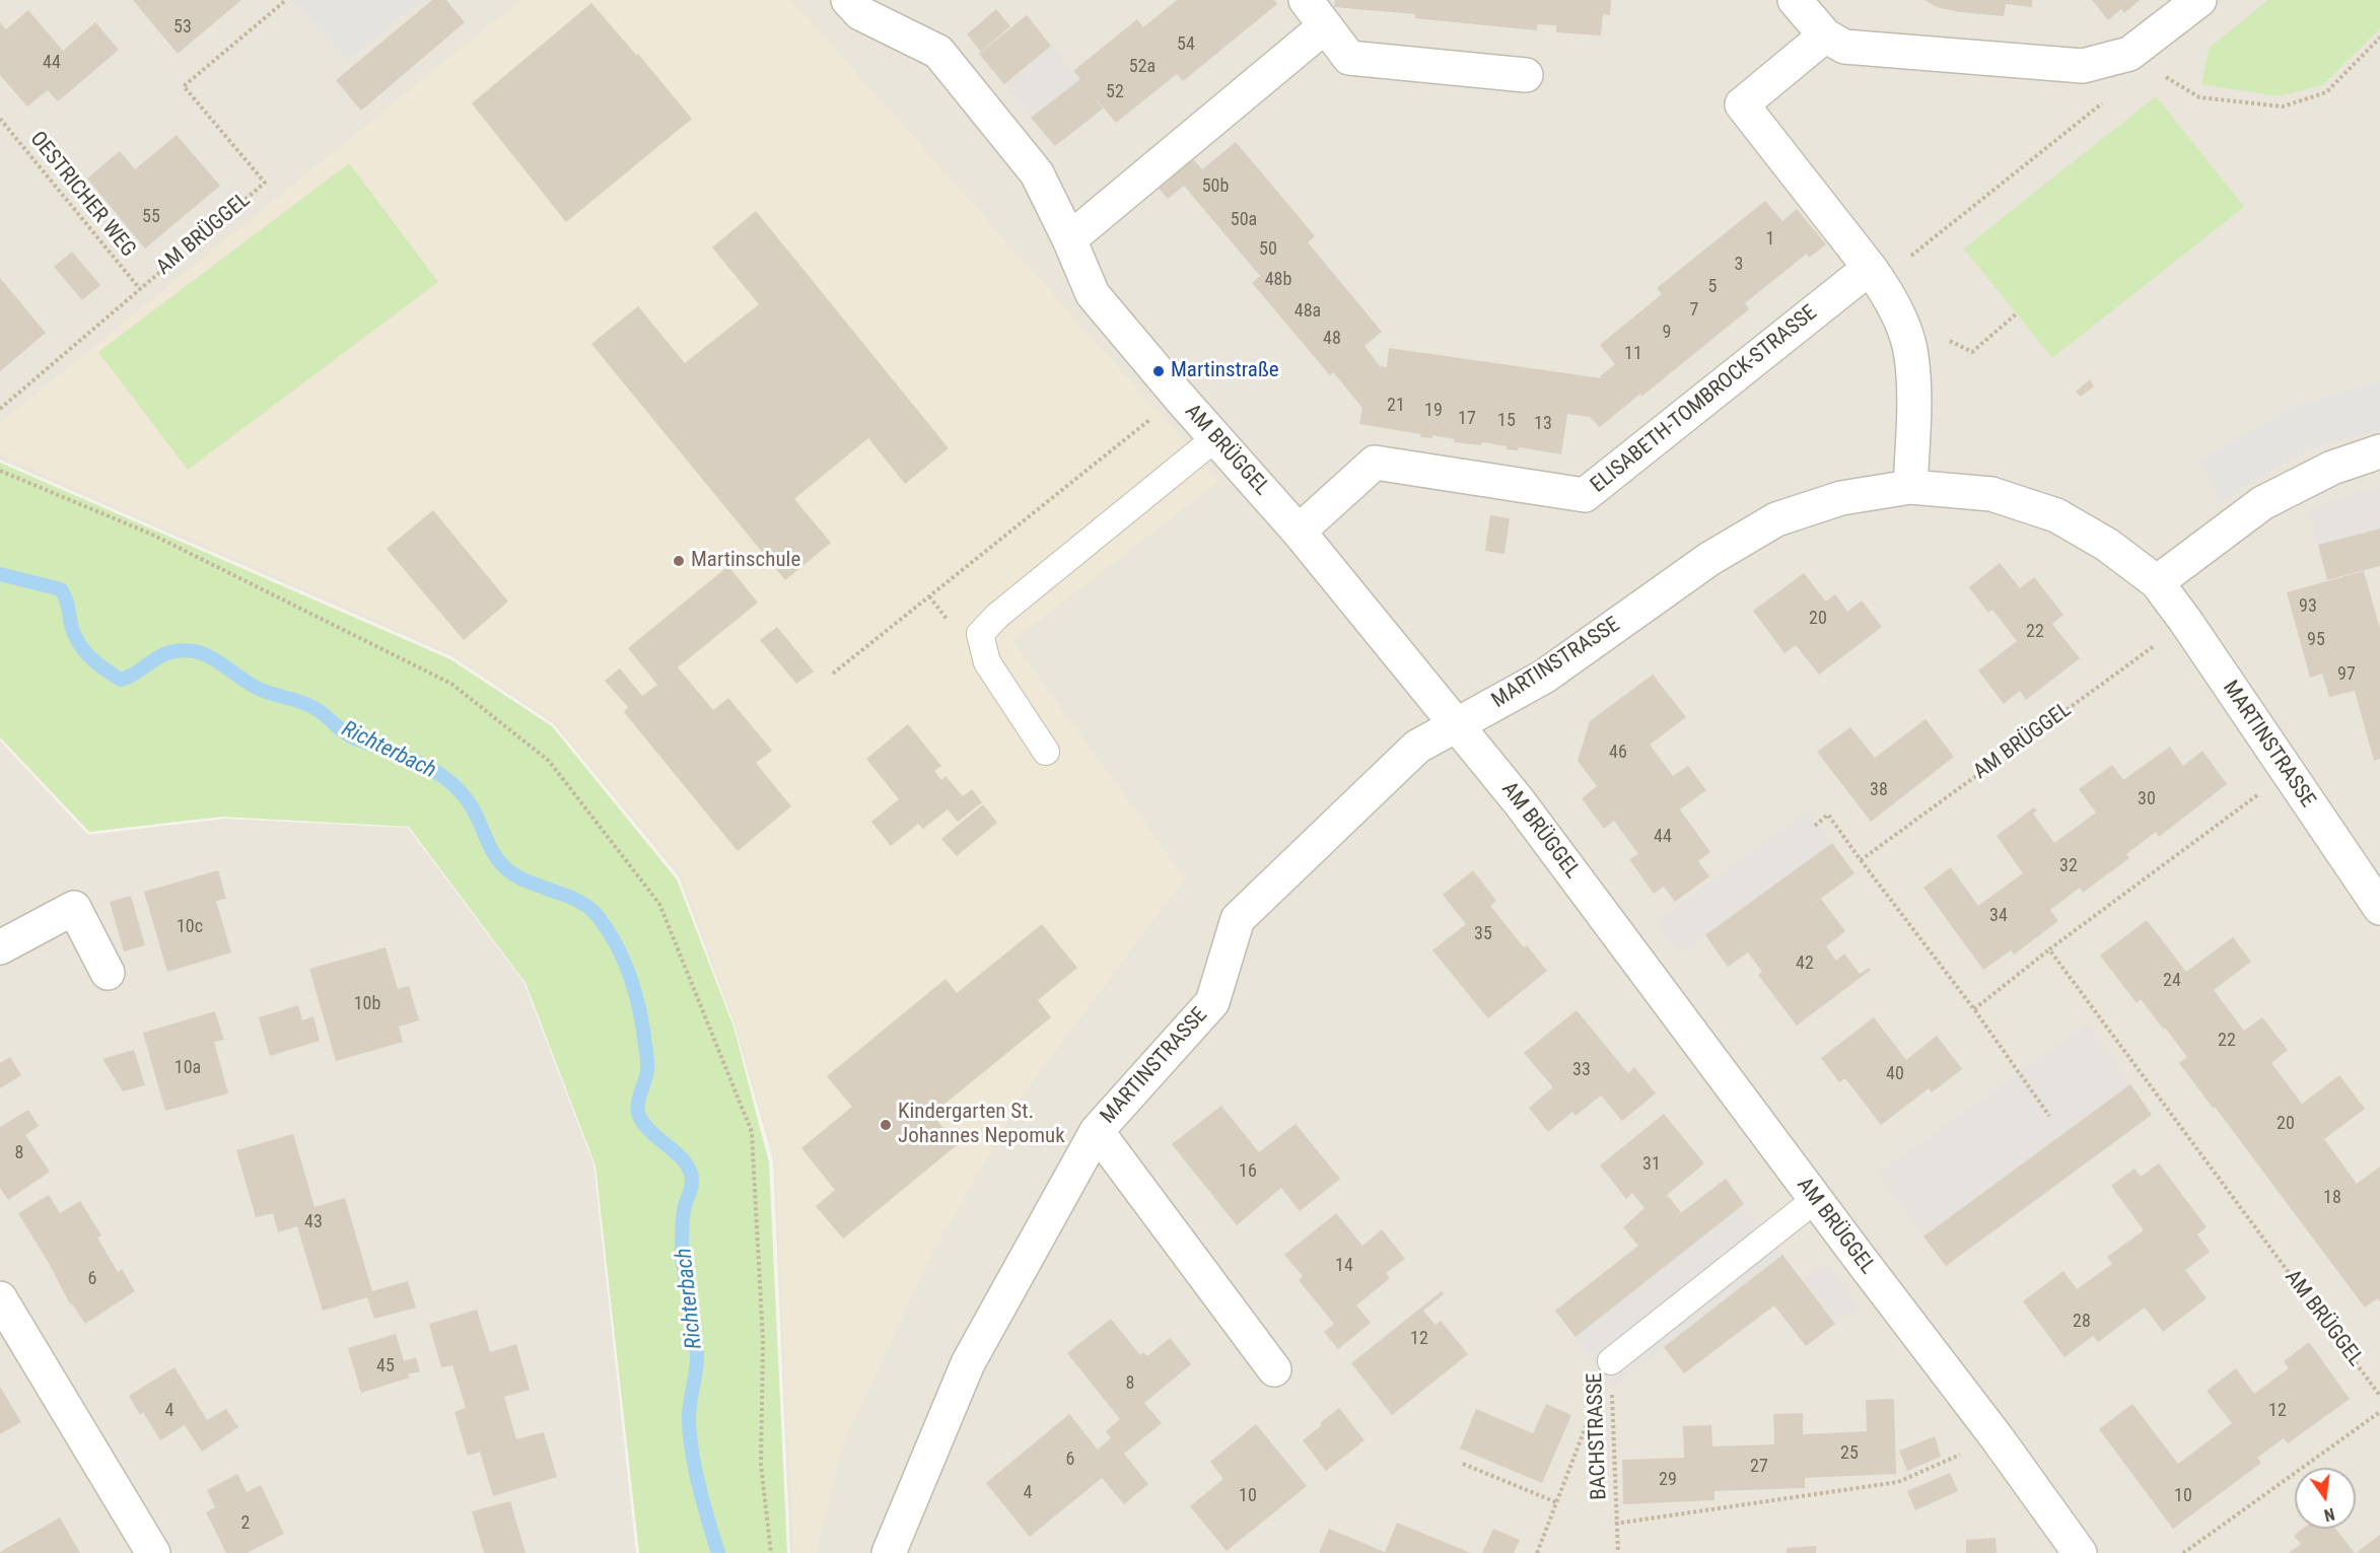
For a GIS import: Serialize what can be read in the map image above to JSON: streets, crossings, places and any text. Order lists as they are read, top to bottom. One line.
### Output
{"streets":{"street":["AM BRÜGGEL","ELISABETH-TOMBROCK-STRASSE","MARTINSTRASSE"],"path":["OESTRICHER WEG","BACHSTRASSE"]},"crossings":[["OESTRICHER WEG","AM BRÜGGEL"],["AM BRÜGGEL","ELISABETH-TOMBROCK-STRASSE"],["AM BRÜGGEL","MARTINSTRASSE"]],"water":["Richterbach"],"places":["Martinstraße","Martinschule","Kindergarten St. Johannes Nepomuk"],"house_numbers":["53","54","44","52a","52","50b","55","50a","1","50","3","48b","5","7","48a","9","48","11","21","19","17","15","13","93","20","22","95","97","46","38","30","44","32","34","10c","35","42","24","10b","22","10a","33","40","20","8","31","16","18","43","14","6","28","12","45","8","4","12","25","6","27","29","4","10","10","2"],"north":"bottom"}
